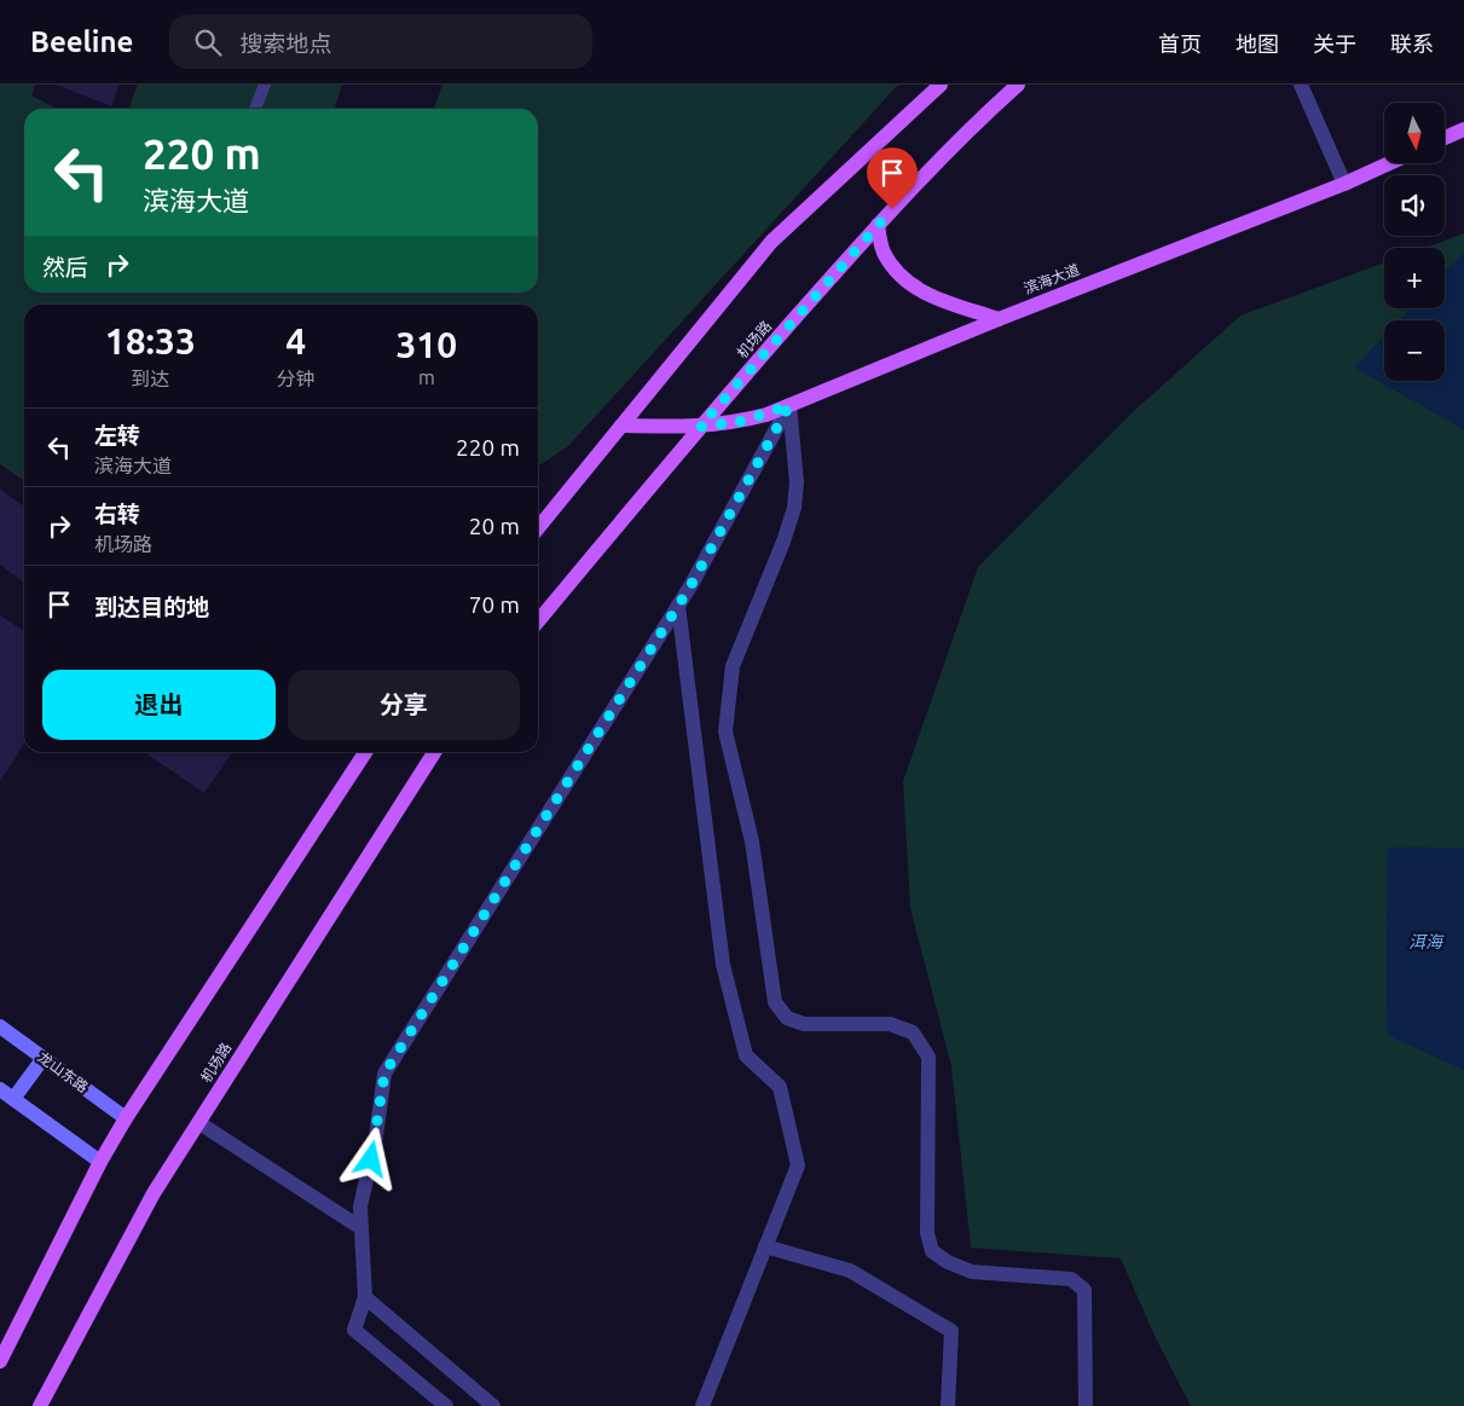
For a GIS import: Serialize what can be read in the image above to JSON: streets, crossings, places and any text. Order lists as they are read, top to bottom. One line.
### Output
{"streets":{"main road":["滨海大道","机场路","龙山东路"]},"crossings":[["滨海大道","机场路"]],"water":["洱海"],"north":"bottom","page":{"header":"Beeline","search":"搜索地点","nav":["首页","地图","关于","联系"],"map_buttons":["+","−"],"turn":["220 m","滨海大道"],"then":"然后","eta":["18:33","到达","4","分钟","310","m"],"list":[{"name":"左转","note":"滨海大道","value":"220 m"},{"name":"右转","note":"机场路","value":"20 m"},{"name":"到达目的地","value":"70 m"}],"buttons":["退出","分享"]}}
